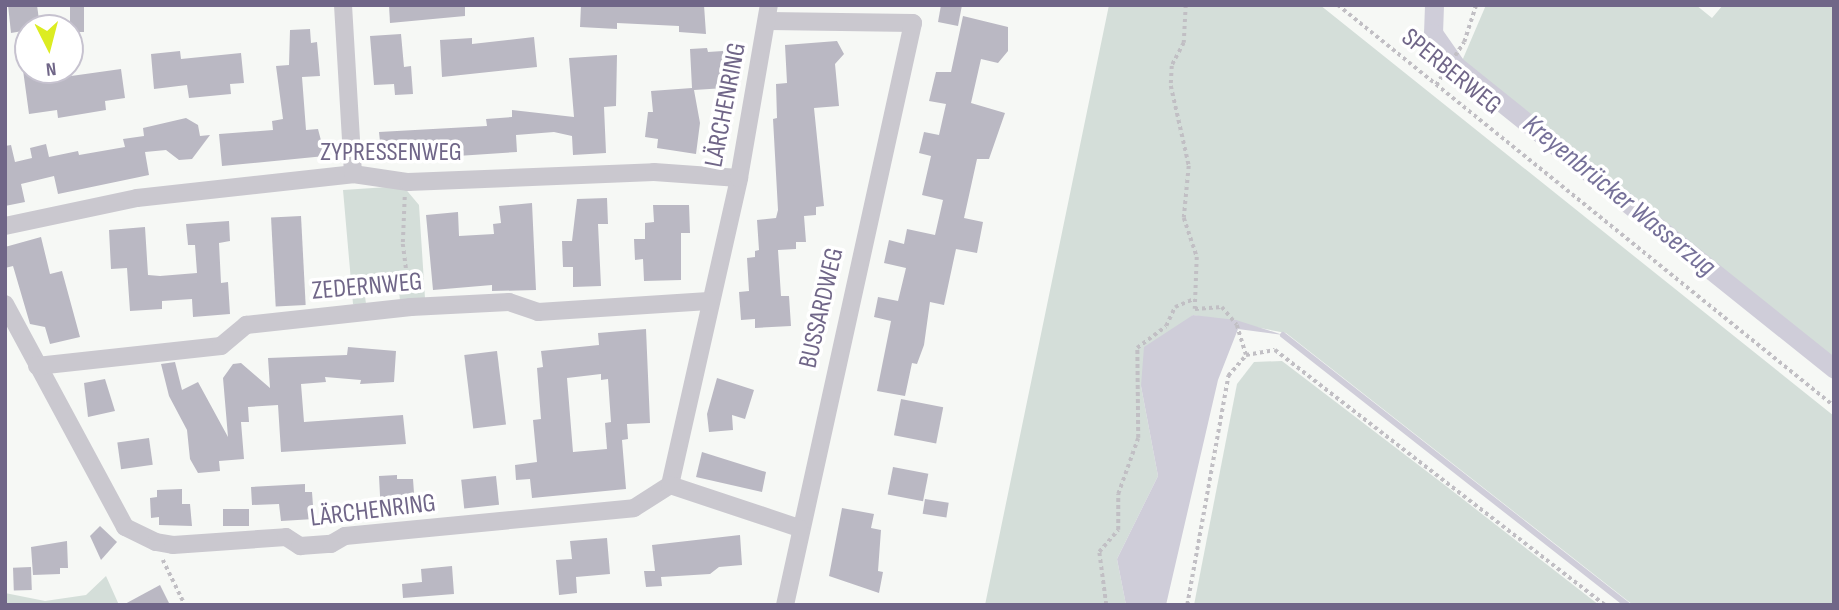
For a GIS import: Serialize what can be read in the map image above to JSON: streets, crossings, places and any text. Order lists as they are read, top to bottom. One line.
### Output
{"streets":{"street":["LÄRCHENRING","ZYPRESSENWEG","ZEDERNWEG","BUSSARDWEG"],"path":["SPERBERWEG"]},"crossings":[["LÄRCHENRING","ZYPRESSENWEG"],["LÄRCHENRING","ZEDERNWEG"],["LÄRCHENRING","BUSSARDWEG"]],"water":["Kreyenbrücker Wasserzug"],"north":"bottom"}
